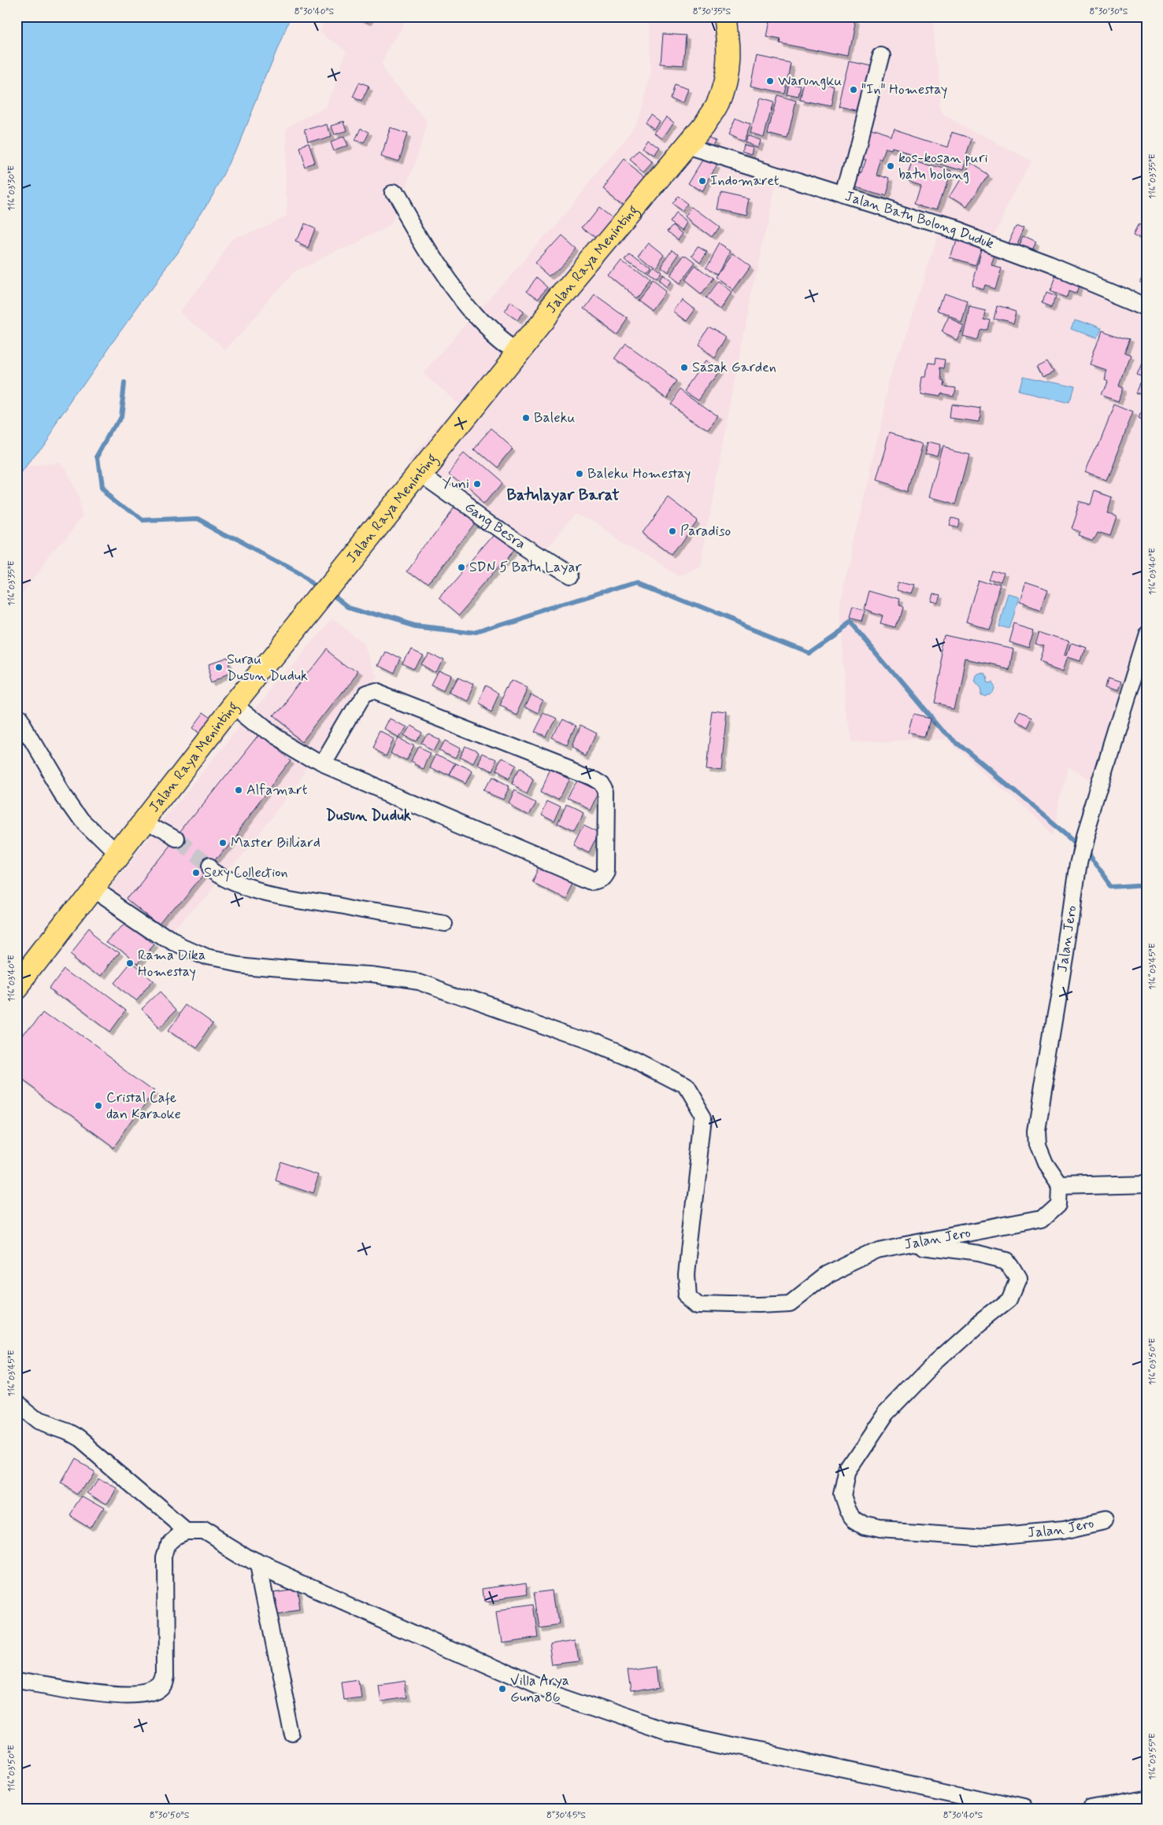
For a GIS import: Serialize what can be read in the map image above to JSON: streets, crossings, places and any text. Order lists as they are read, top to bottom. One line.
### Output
{"streets":{"highway":["Jalan Raya Meninting"],"street":["Jalan Batu Bolong Duduk","Gang Besra","Jalan Jero"]},"crossings":[["Jalan Batu Bolong Duduk","Jalan Raya Meninting"],["Jalan Raya Meninting","Gang Besra"]],"districts":["Batulayar Barat","Dusun Duduk"],"places":["Warungku","\"In\" Homestay","kos-kosan puri batu bolong","Indomaret","Sasak Garden","Baleku","Baleku Homestay","Yuni","Paradiso","SDN 5 Batu Layar","Surau Dusun Duduk","Alfamart","Master Billiard","Sexy Collection","Rama Dika Homestay","Cristal Cafe dan Karaoke","Villa Arya Guna 86"],"coordinates":["8°30'40\"S","8°30'35\"S","8°30'30\"S","116°03'35\"E","116°03'30\"E","116°03'40\"E","116°03'45\"E","116°03'50\"E","116°03'55\"E","8°30'50\"S","8°30'45\"S"]}
